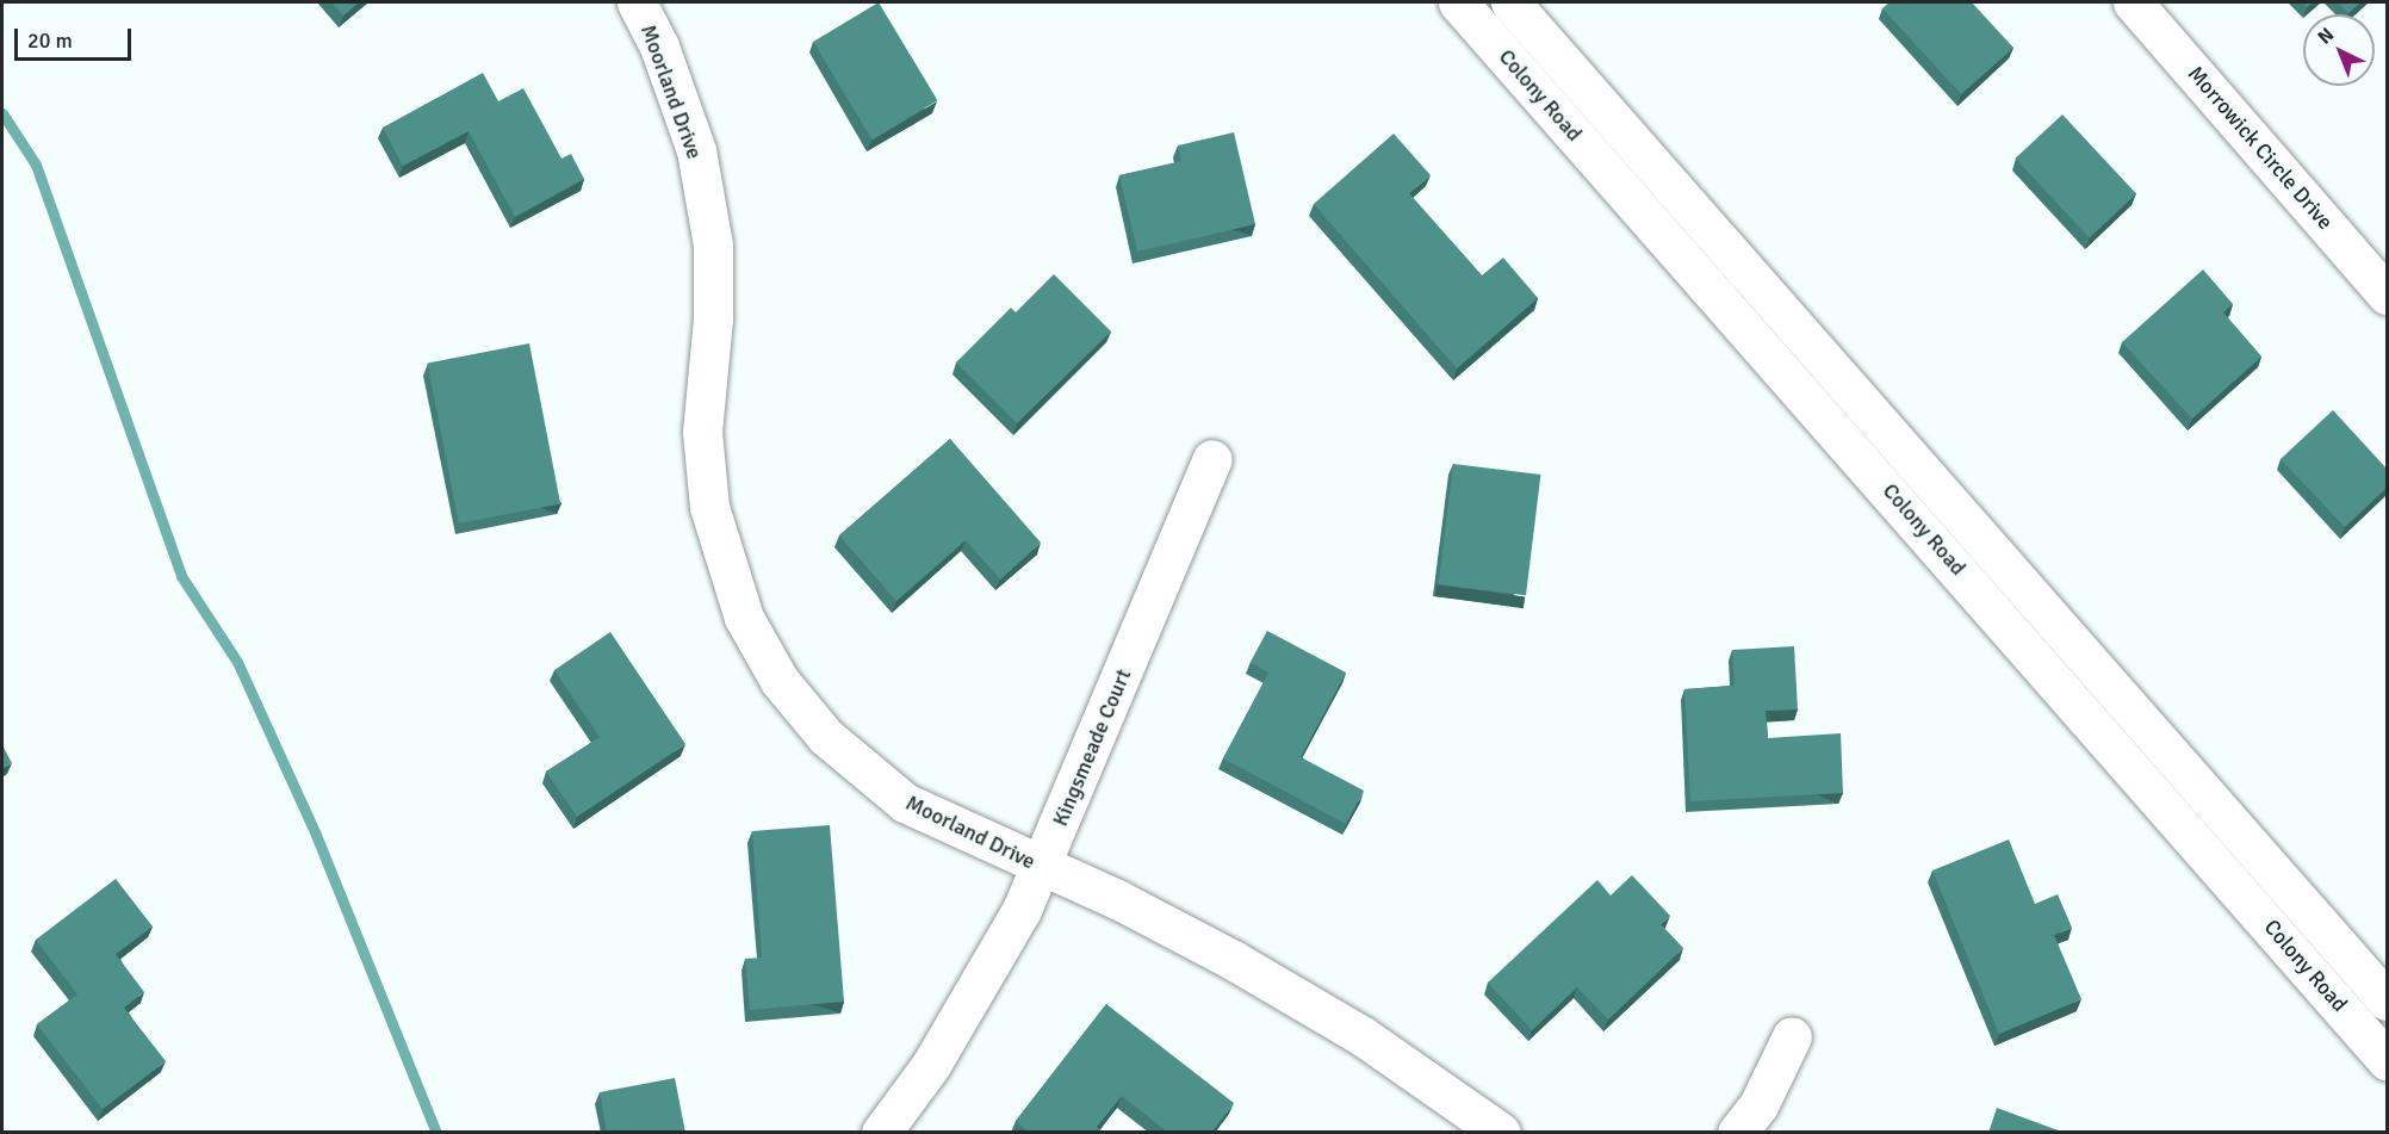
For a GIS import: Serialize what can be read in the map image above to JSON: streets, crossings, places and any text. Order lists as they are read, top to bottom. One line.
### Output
{"streets":{"street":["Moorland Drive","Colony Road","Morrowick Circle Drive","Kingsmeade Court"]},"crossings":[["Moorland Drive","Kingsmeade Court"]],"scale_bar":"20 m","north":"top left"}
